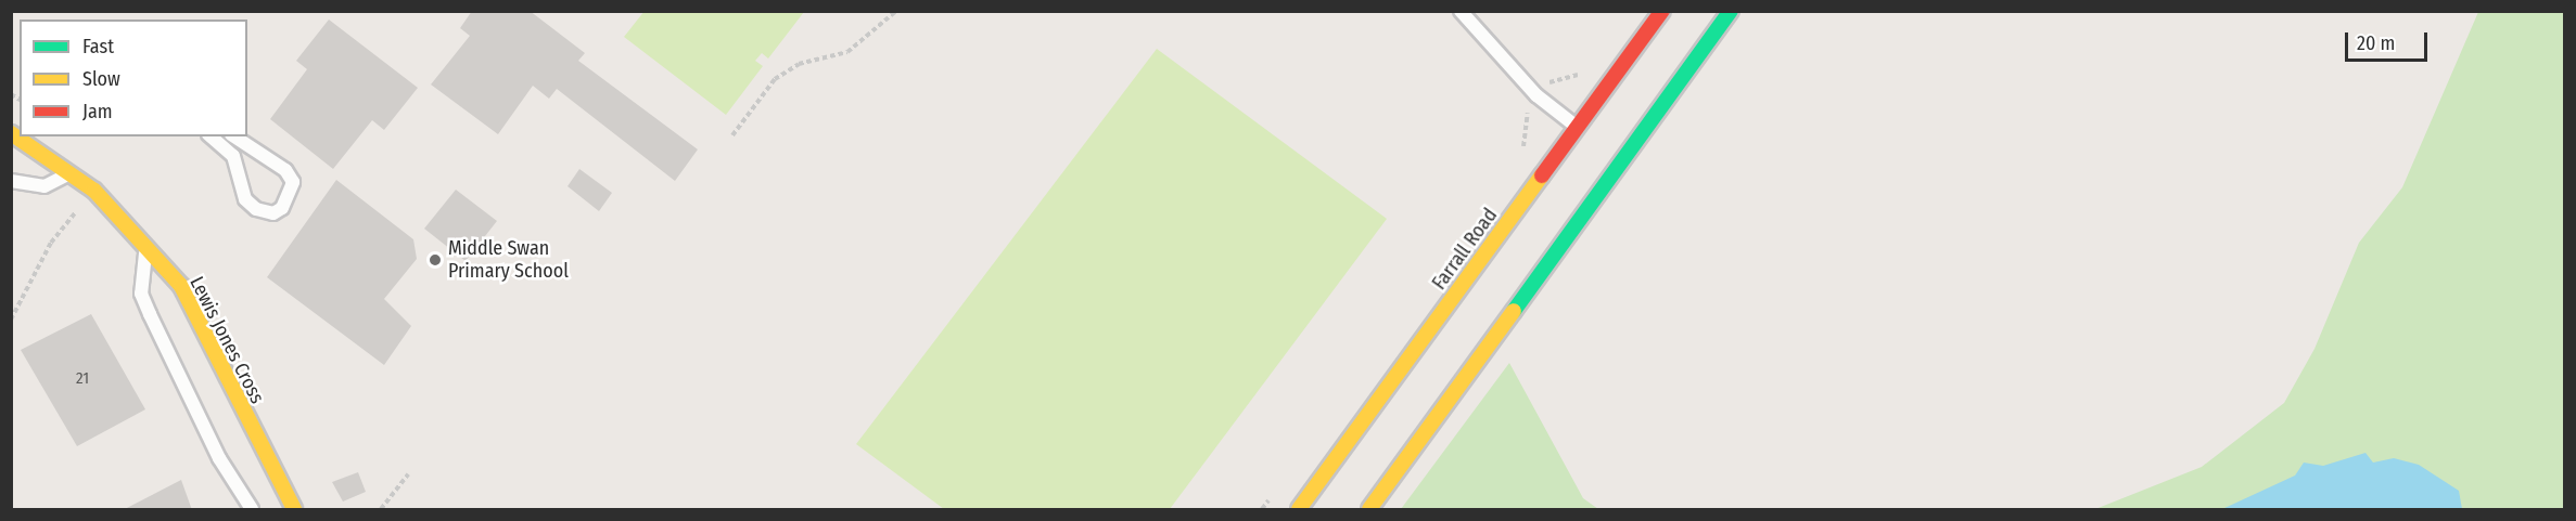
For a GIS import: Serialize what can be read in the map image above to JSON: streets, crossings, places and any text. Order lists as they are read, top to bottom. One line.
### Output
{"streets":{"main road":["Farrall Road","Lewis Jones Cross"]},"places":["Middle Swan Primary School"],"house_numbers":["21"],"legend":["Fast","Slow","Jam"],"scale_bar":"20 m"}
